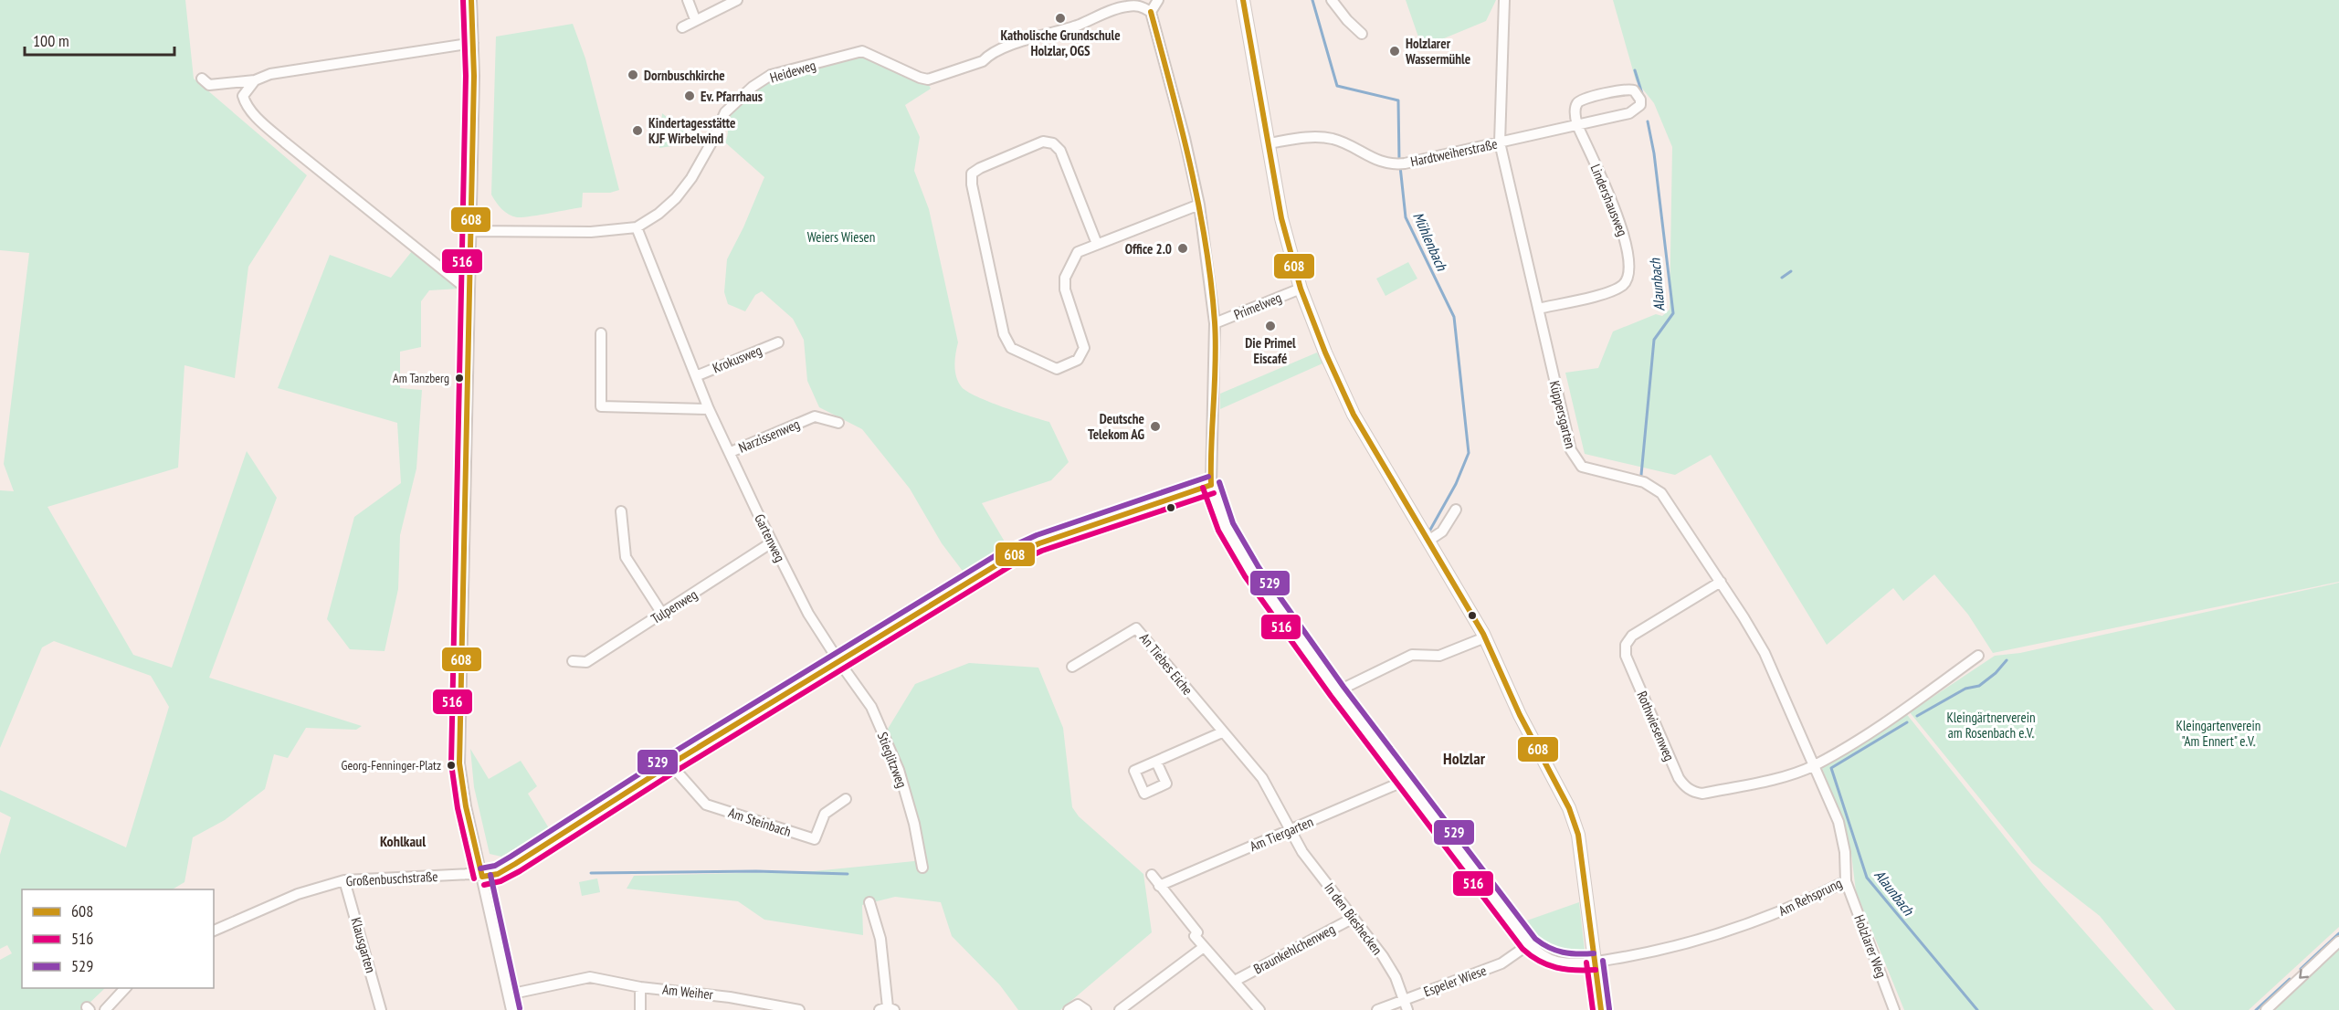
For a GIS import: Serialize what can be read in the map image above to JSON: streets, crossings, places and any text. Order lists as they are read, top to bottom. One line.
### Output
{"streets":{"street":["Heideweg","Hardtweiherstraße","Lindershausweg","Primelweg","Krokusweg","Küppersgarten","Narzissenweg","Gartenweg","Tulpenweg","An Tiebes Eiche","Rothwiesenweg","Stieglitzweg","Am Steinbach","Am Tiergarten","Großenbuschstraße","Am Rehsprung","In den Bieshecken","Klausgarten","Holzlarer Weg","Braunkehlchenweg","Espeler Wiese","Am Weiher"]},"crossings":[["Heideweg","Gartenweg"],["Hardtweiherstraße","Lindershausweg"],["Hardtweiherstraße","Küppersgarten"],["Lindershausweg","Küppersgarten"],["Krokusweg","Gartenweg"],["Küppersgarten","Rothwiesenweg"],["Küppersgarten","Am Rehsprung"],["Narzissenweg","Gartenweg"],["Gartenweg","Tulpenweg"],["Gartenweg","Stieglitzweg"],["An Tiebes Eiche","Am Tiergarten"],["An Tiebes Eiche","In den Bieshecken"],["Rothwiesenweg","Am Rehsprung"],["Am Tiergarten","Am Rehsprung"],["Am Tiergarten","In den Bieshecken"],["Großenbuschstraße","Klausgarten"],["Am Rehsprung","Holzlarer Weg"],["Am Rehsprung","Espeler Wiese"],["In den Bieshecken","Braunkehlchenweg"],["In den Bieshecken","Espeler Wiese"]],"districts":["Holzlar","Kohlkaul"],"water":["Mühlenbach","Alaunbach"],"parks":["Weiers Wiesen","Kleingärtnerverein am Rosenbach e.V.","Kleingartenverein \"Am Ennert\" e.V."],"places":["Katholische Grundschule Holzlar, OGS","Holzlarer Wassermühle","Dornbuschkirche","Ev. Pfarrhaus","Kindertagesstätte KJF Wirbelwind","Office 2.0","Die Primel Eiscafé","Am Tanzberg","Deutsche Telekom AG","Georg-Fenninger-Platz"],"lines":["transit line 608","transit line 516","transit line 529"],"legend":["608","516","529"],"scale_bar":"100 m"}
